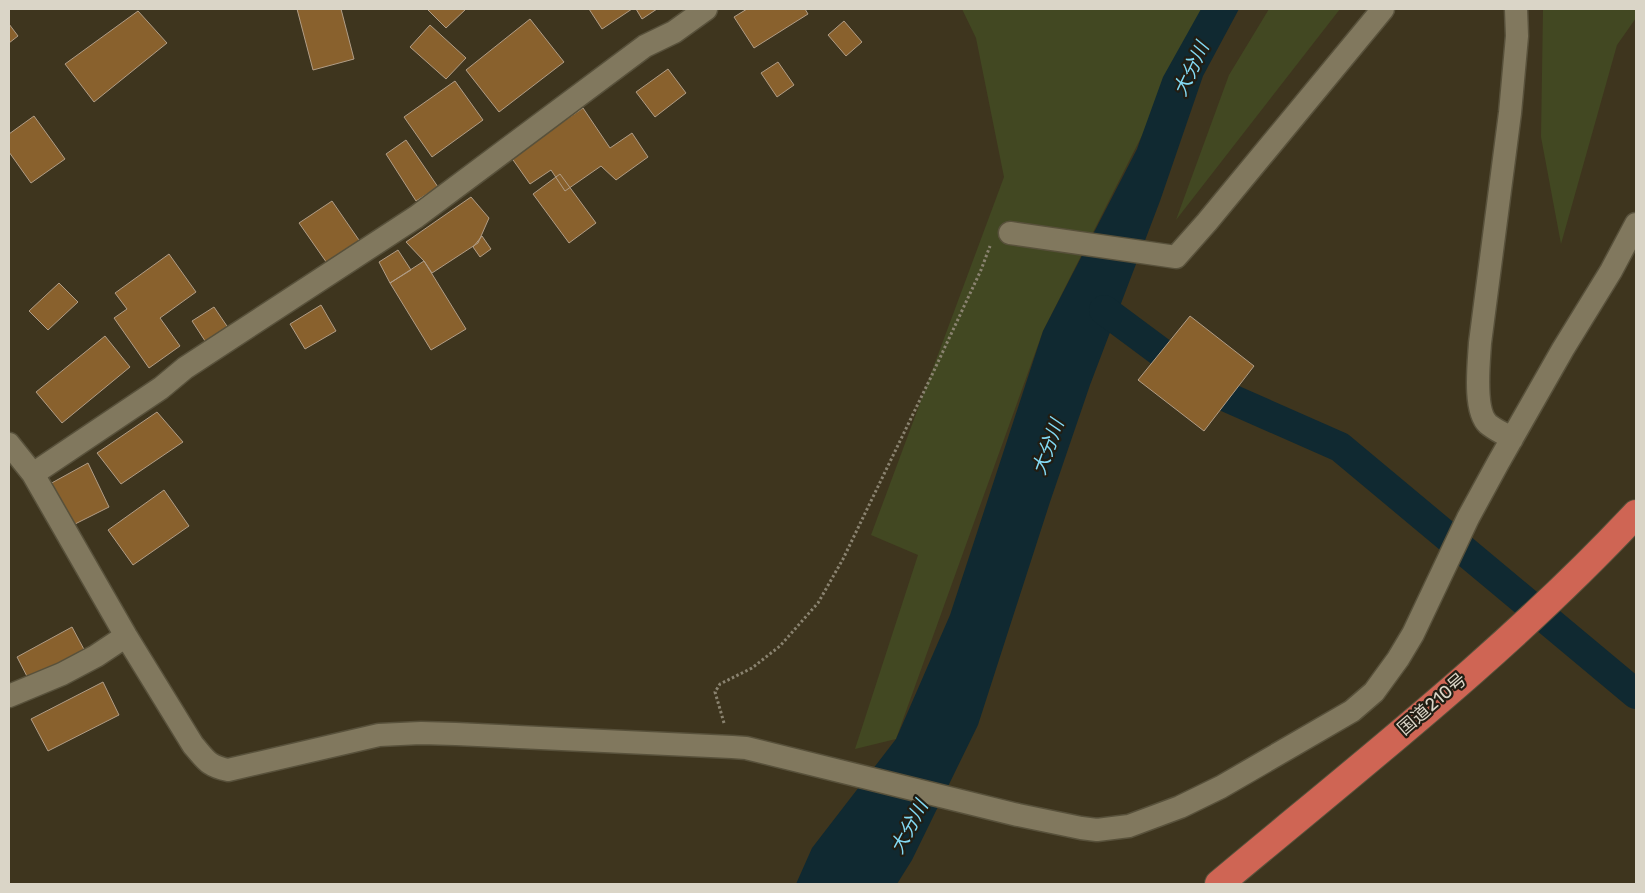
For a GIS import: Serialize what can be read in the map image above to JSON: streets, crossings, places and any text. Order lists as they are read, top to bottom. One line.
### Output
{"streets":{"highway":["国道210号"]},"water":["大分川"]}
